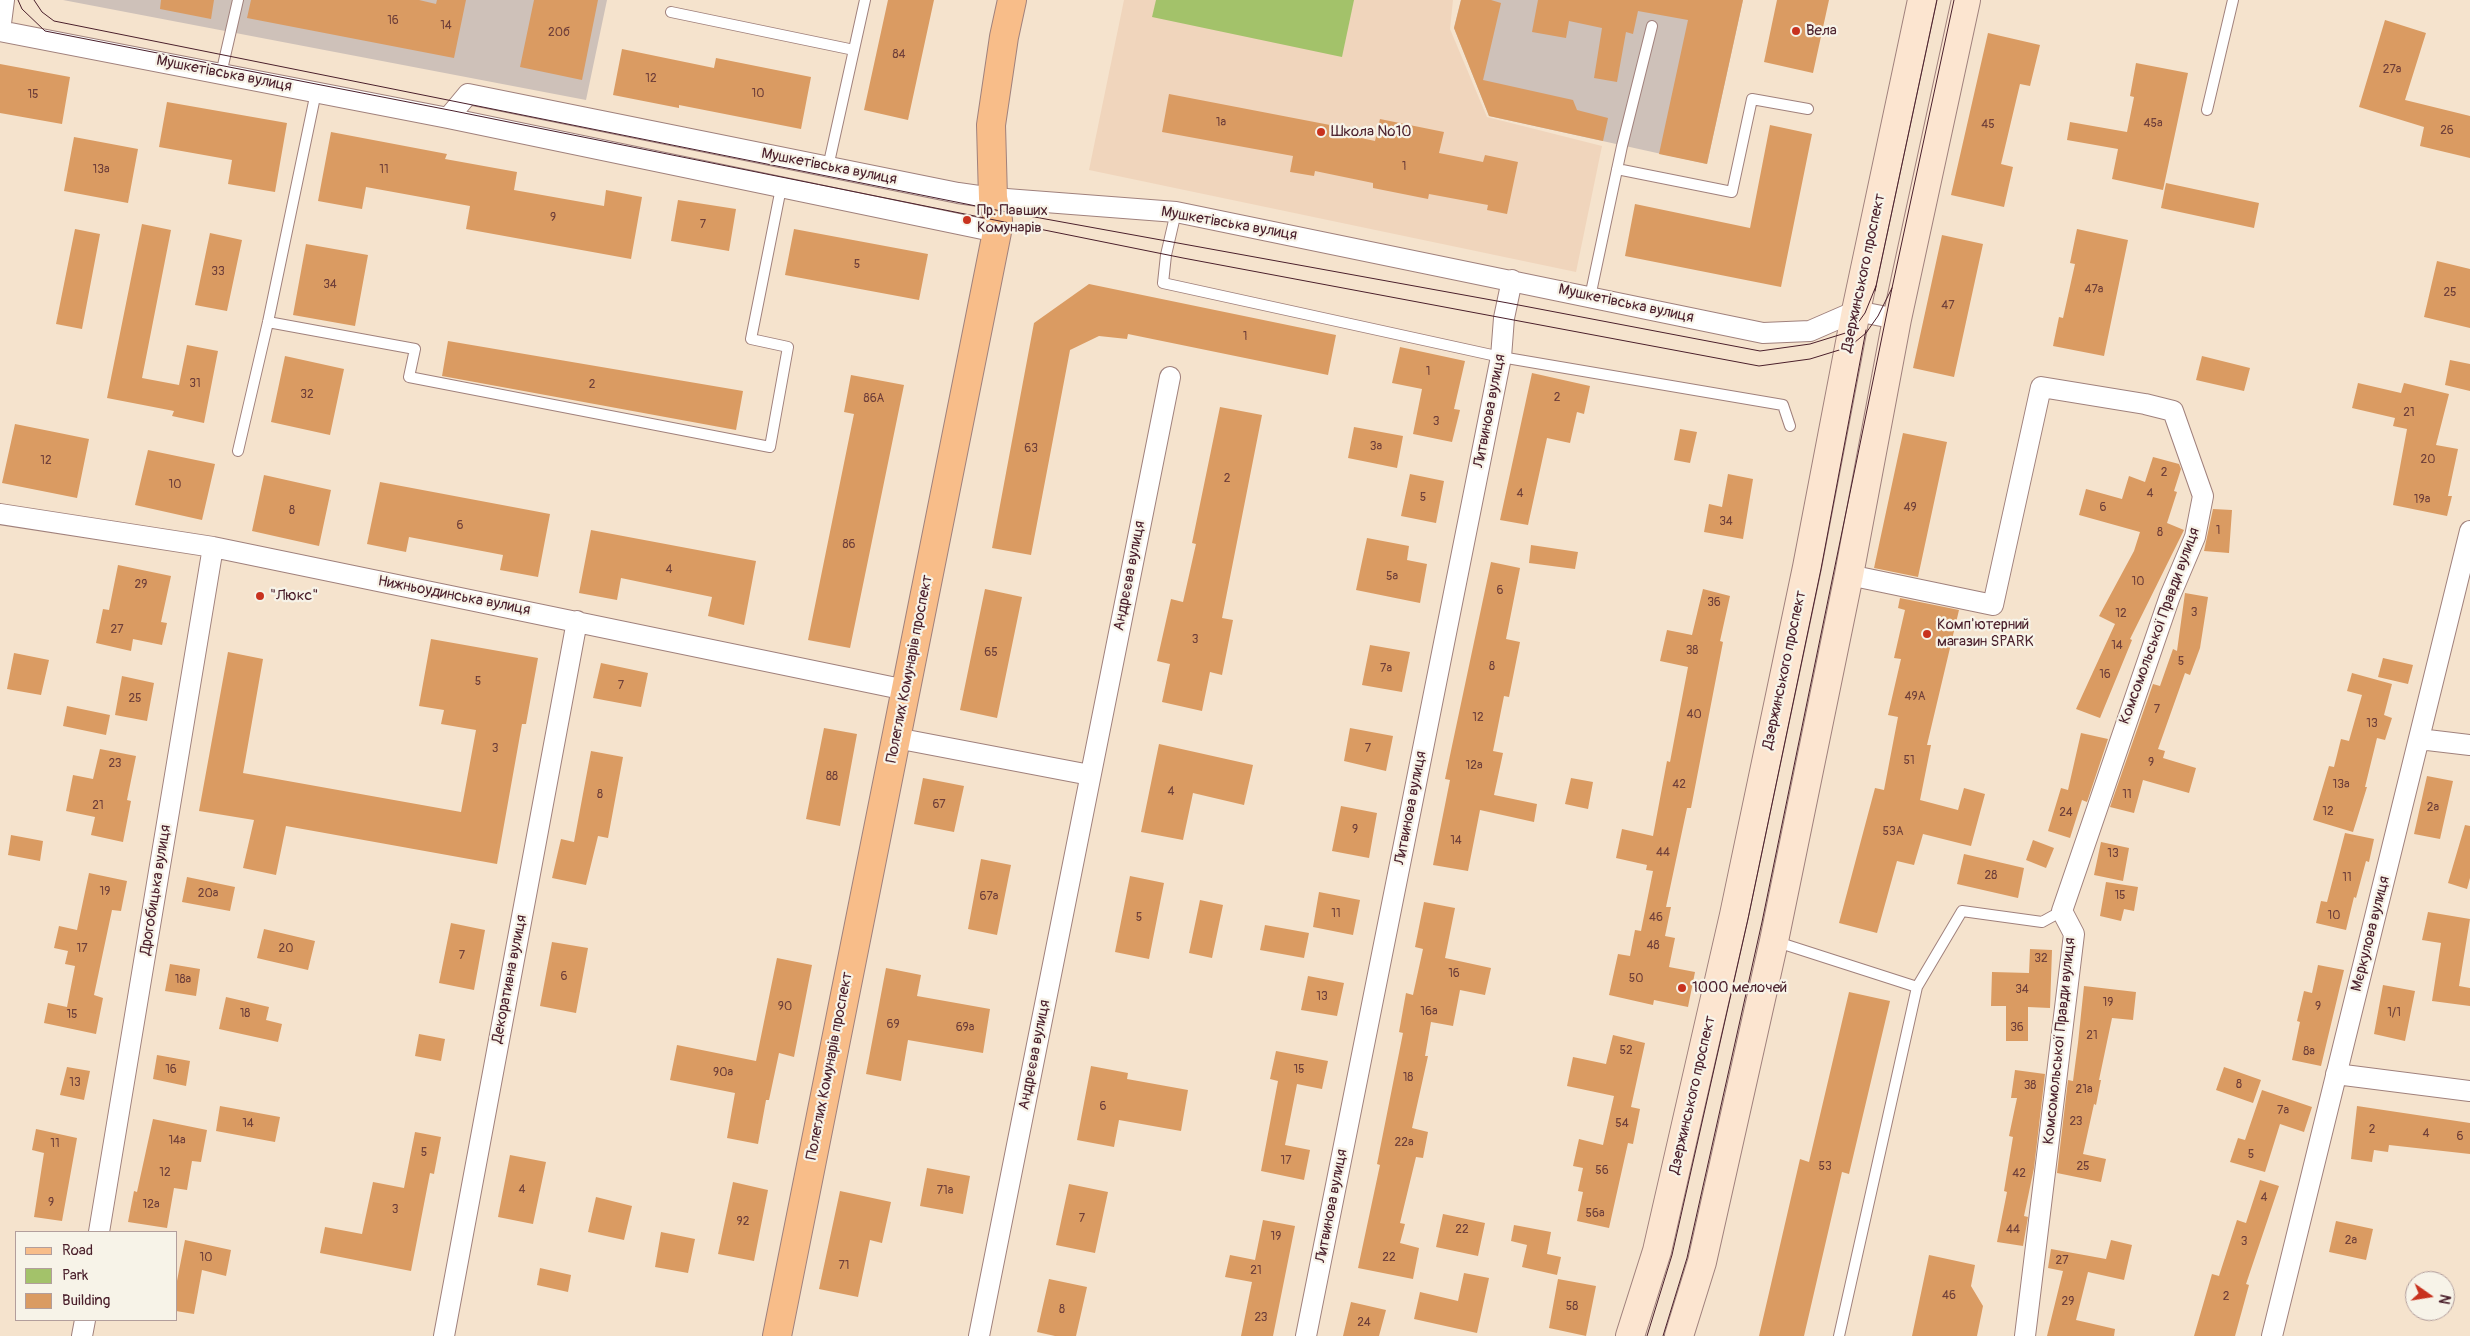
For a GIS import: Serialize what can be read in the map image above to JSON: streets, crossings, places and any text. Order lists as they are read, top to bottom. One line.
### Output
{"streets":{"main road":["Полеглих Комунарів проспект"],"street":["Мушкетівська вулиця","Дзержинського проспект","Литвинова вулиця","Андрєєва вулиця","Нижньоудинська вулиця","Комсомольської Правди вулиця","Дрогобицька вулиця","Мєркулова вулиця","Декоративна вулиця"]},"crossings":[["Мушкетівська вулиця","Дзержинського проспект"],["Мушкетівська вулиця","Литвинова вулиця"],["Мушкетівська вулиця","Полеглих Комунарів проспект"],["Нижньоудинська вулиця","Полеглих Комунарів проспект"],["Нижньоудинська вулиця","Дрогобицька вулиця"],["Нижньоудинська вулиця","Декоративна вулиця"]],"places":["Вела","Школа №10","Пр. Павших Комунарiв","\"Люкс\"","Комп'ютерний магазин SPARK","1000 мелочей"],"house_numbers":["16","14","20б","84","27а","12","10","15","1а","45а","45","26","1","13а","11","9","7","5","33","34","47а","25","47","1","1","31","2","32","2","86А","21","3","3а","63","20","12","2","2","10","4","4","5","19а","49","6","8","34","6","1","8","86","4","5а","10","29","6","36","3","12","27","3","14","38","65","5","8","7а","16","5","7","49А","25","7","40","12","13","3","7","51","9","23","12а","88","42","13а","4","8","11","67","21","2а","12","24","9","53А","14","44","13","28","11","19","20а","15","67а","11","10","5","46","48","17","20","7","32","16","6","50","18а","34","13","19","90","9","16а","1/1","18","15","69","69а","36","21","52","8а","16","15","90а","18","13","8","38","21а","6","7а","23","14","54","2","4","6","14а","22а","11","5","5","17","53","25","56","12","42","4","71а","4","9","12а","3","56а","7","92","22","44","19","2а","3","10","22","27","71","21","46","2","29","58","8","23","24"],"legend":["Road","Park","Building"],"north":"right"}
